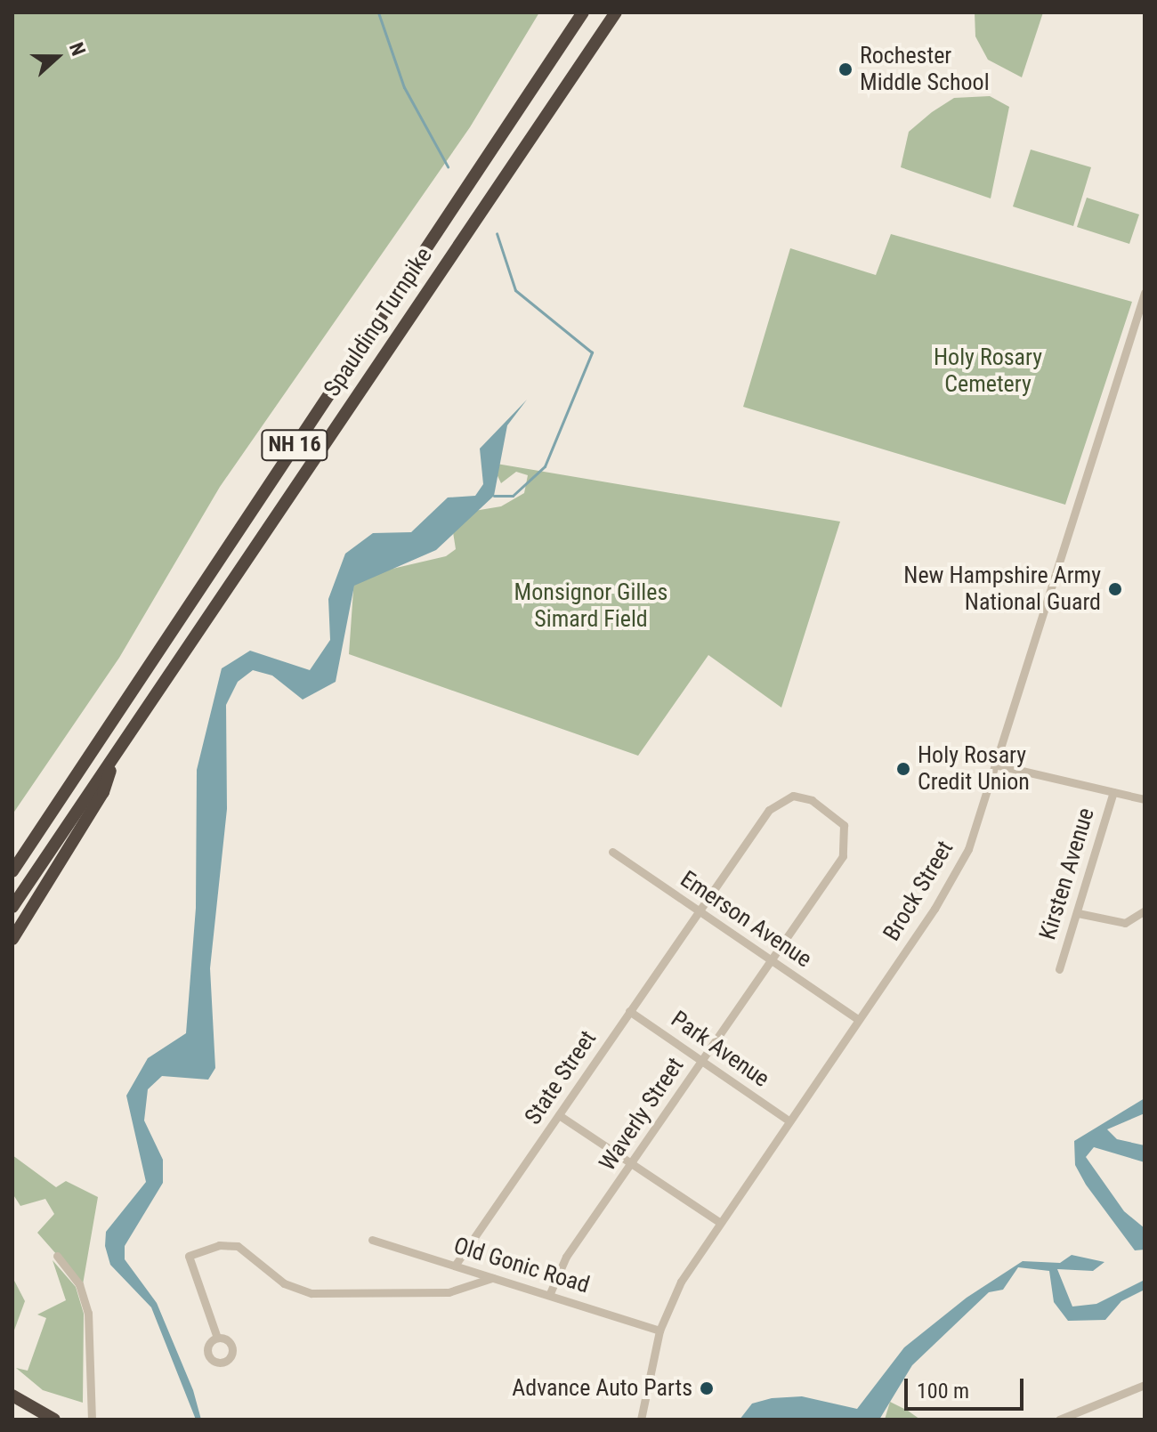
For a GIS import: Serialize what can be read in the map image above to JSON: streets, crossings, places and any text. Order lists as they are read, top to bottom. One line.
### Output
{"streets":{"highway":["Spaulding Turnpike","NH 16"],"street":["Kirsten Avenue","Brock Street","Emerson Avenue","Park Avenue","State Street","Waverly Street","Old Gonic Road"]},"crossings":[["Brock Street","Emerson Avenue"],["Brock Street","Park Avenue"],["Brock Street","Old Gonic Road"],["Emerson Avenue","State Street"],["Emerson Avenue","Waverly Street"],["Park Avenue","State Street"],["Park Avenue","Waverly Street"],["State Street","Waverly Street"],["State Street","Old Gonic Road"],["Waverly Street","Old Gonic Road"]],"parks":["Holy Rosary Cemetery","Monsignor Gilles Simard Field"],"places":["Rochester Middle School","New Hampshire Army National Guard","Holy Rosary Credit Union","Advance Auto Parts"],"scale_bar":"100 m","north":"right"}
